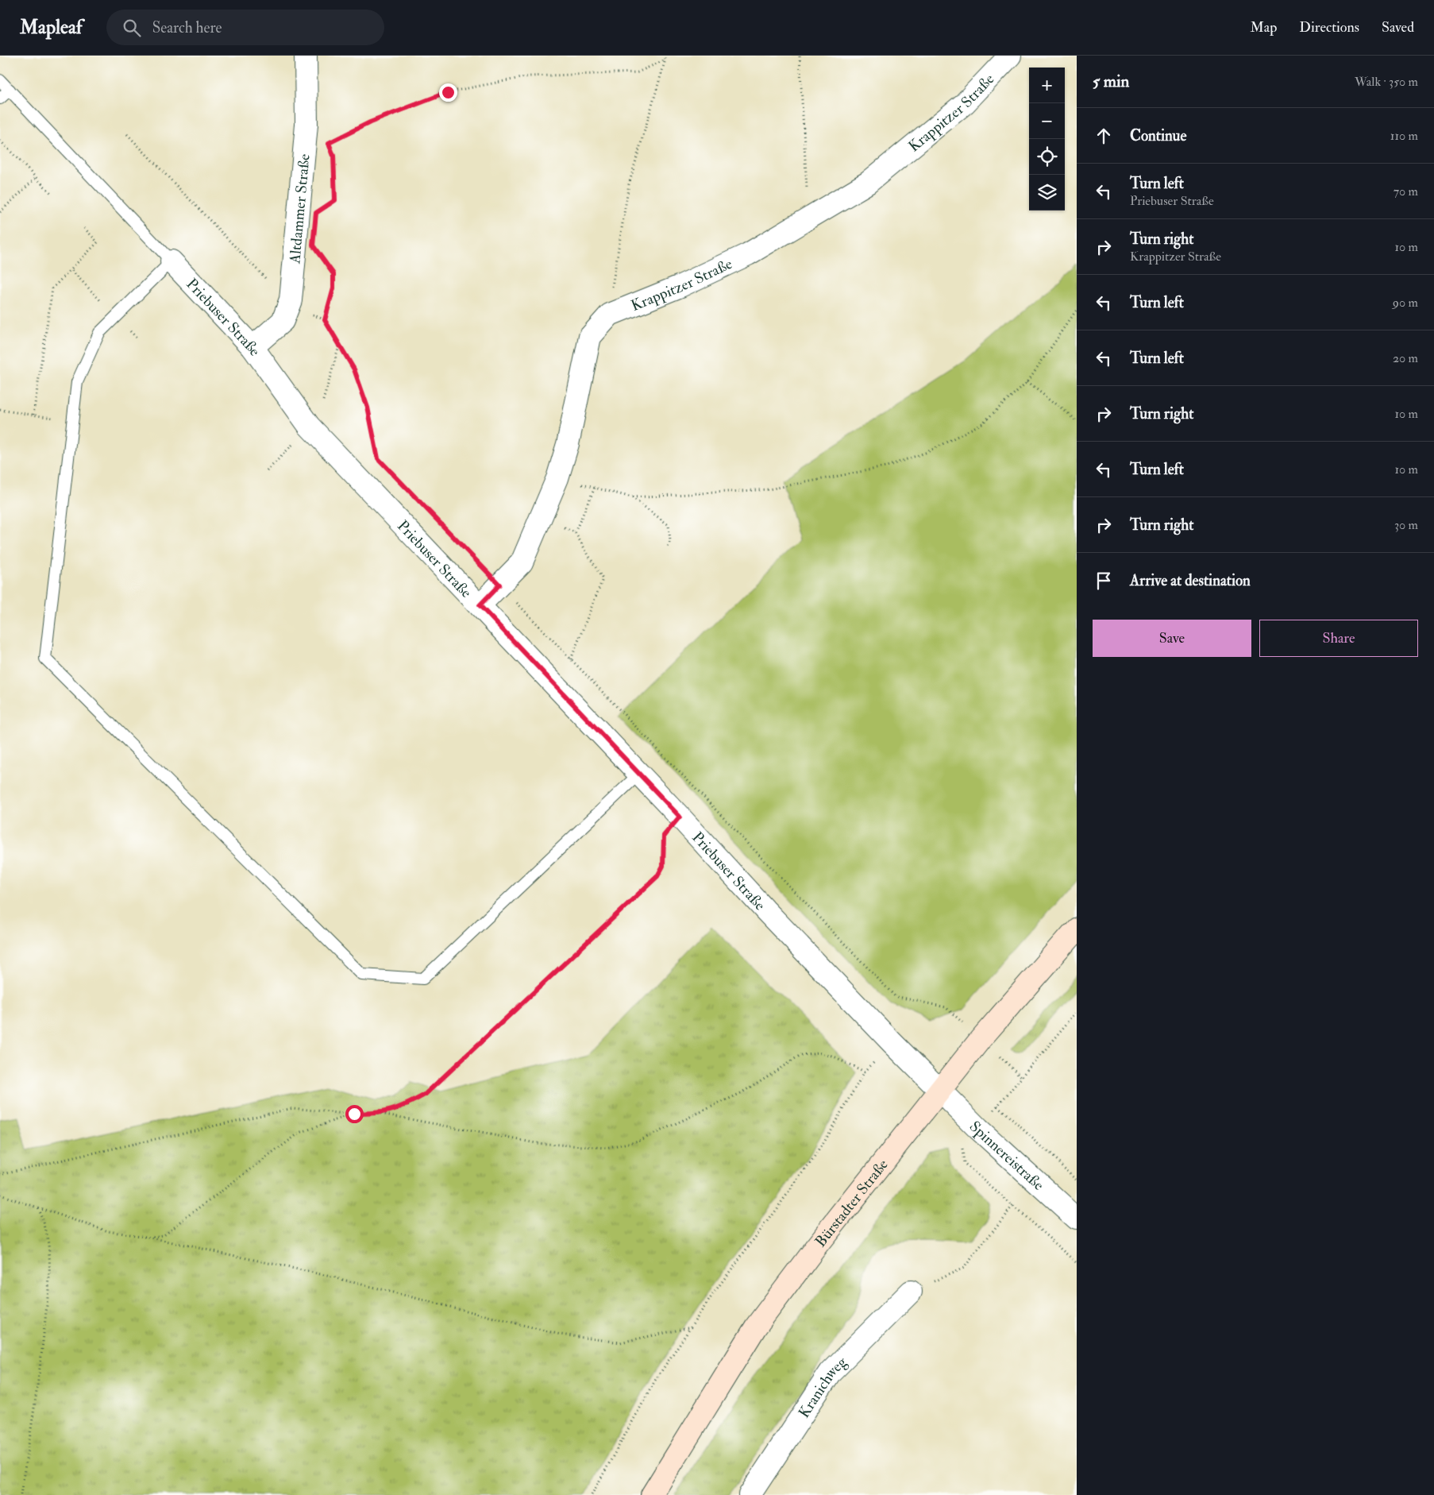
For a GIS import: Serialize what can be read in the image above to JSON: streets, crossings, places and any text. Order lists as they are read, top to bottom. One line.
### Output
{"streets":{"main road":["Bürstadter Straße"],"street":["Krappitzer Straße","Altdammer Straße","Priebuser Straße","Spinnereistraße","Kranichweg"]},"crossings":[["Krappitzer Straße","Priebuser Straße"],["Altdammer Straße","Priebuser Straße"],["Priebuser Straße","Spinnereistraße"],["Priebuser Straße","Bürstadter Straße"],["Spinnereistraße","Bürstadter Straße"]],"page":{"header":"Mapleaf","search":"Search here","nav":["Map","Directions","Saved"],"heading":["5 min","Walk · 350 m"],"map_buttons":["+","−"],"list":[["Continue","110 m"],["Turn left","Priebuser Straße","70 m"],["Turn right","Krappitzer Straße","10 m"],["Turn left","90 m"],["Turn left","20 m"],["Turn right","10 m"],["Turn left","10 m"],["Turn right","30 m"],"Arrive at destination"],"buttons":["Save","Share"]}}
